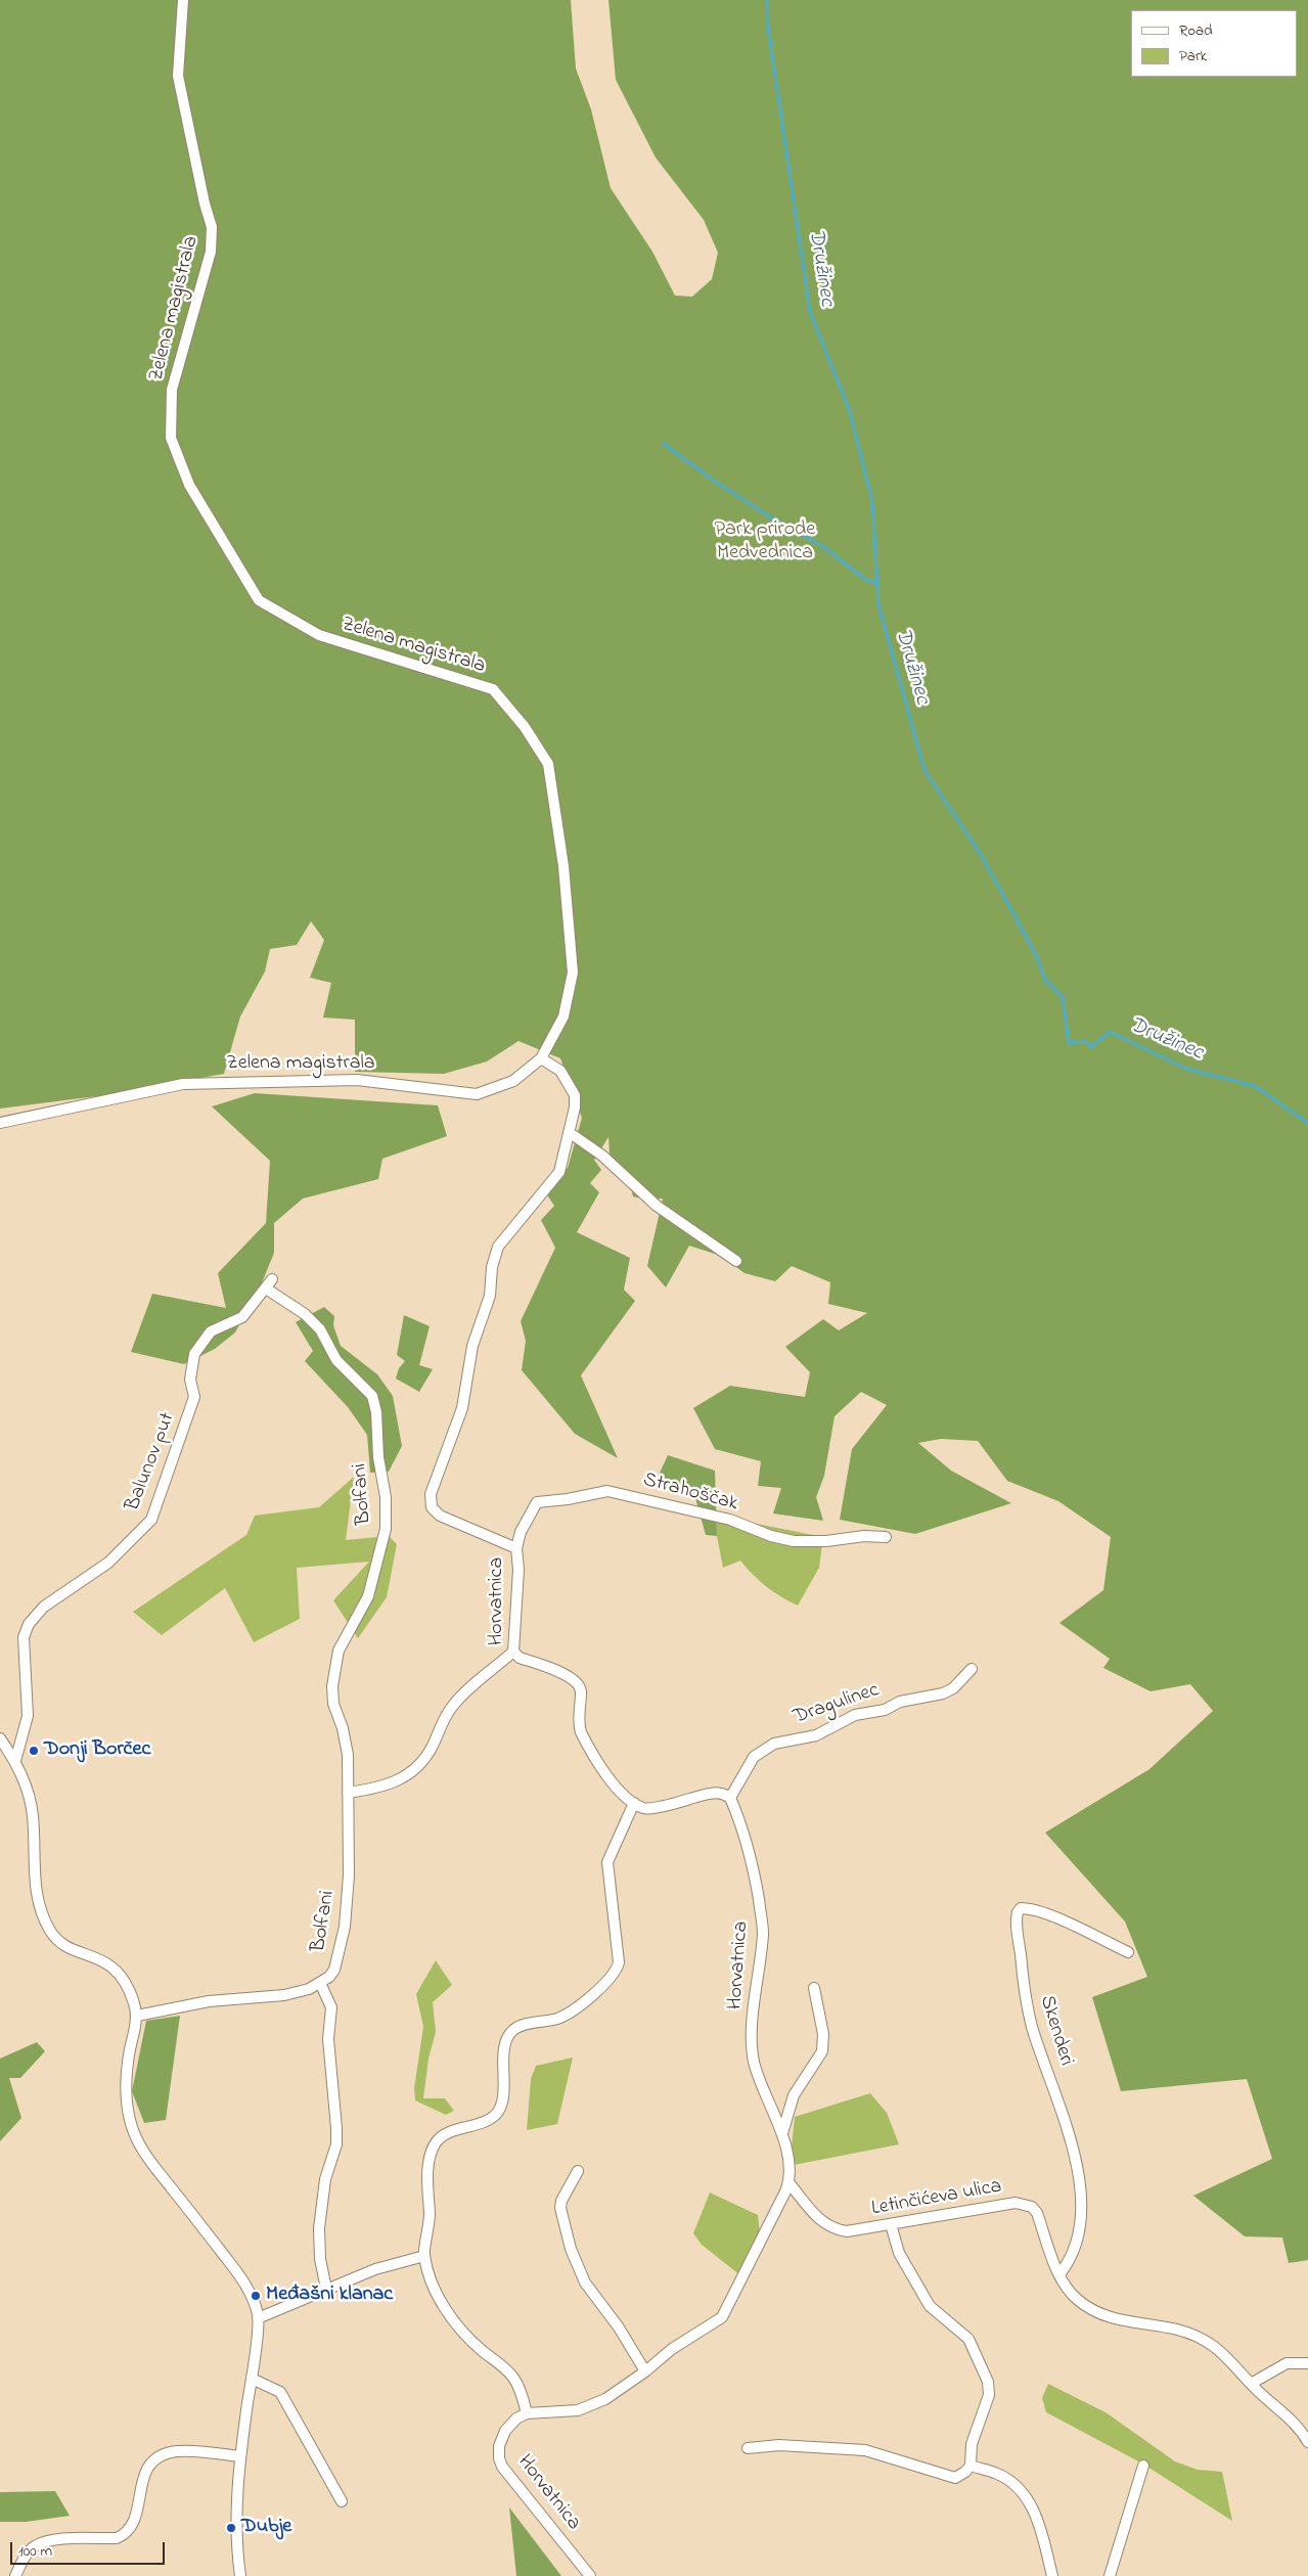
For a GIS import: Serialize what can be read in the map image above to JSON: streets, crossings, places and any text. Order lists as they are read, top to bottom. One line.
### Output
{"streets":{"street":["Zelena magistrala","Balunov put","Strahoščak","Bolfani","Horvatnica","Dragulinec","Skenderi","Letinčićeva ulica"]},"crossings":[["Zelena magistrala","Horvatnica"],["Balunov put","Bolfani"],["Strahoščak","Horvatnica"],["Horvatnica","Dragulinec"],["Horvatnica","Letinčićeva ulica"],["Skenderi","Letinčićeva ulica"]],"water":["Družinec"],"parks":["Park prirode Medvednica"],"places":["Donji Borčec","Međašni klanac","Dubje"],"legend":["Road","Park"],"scale_bar":"100 m"}
